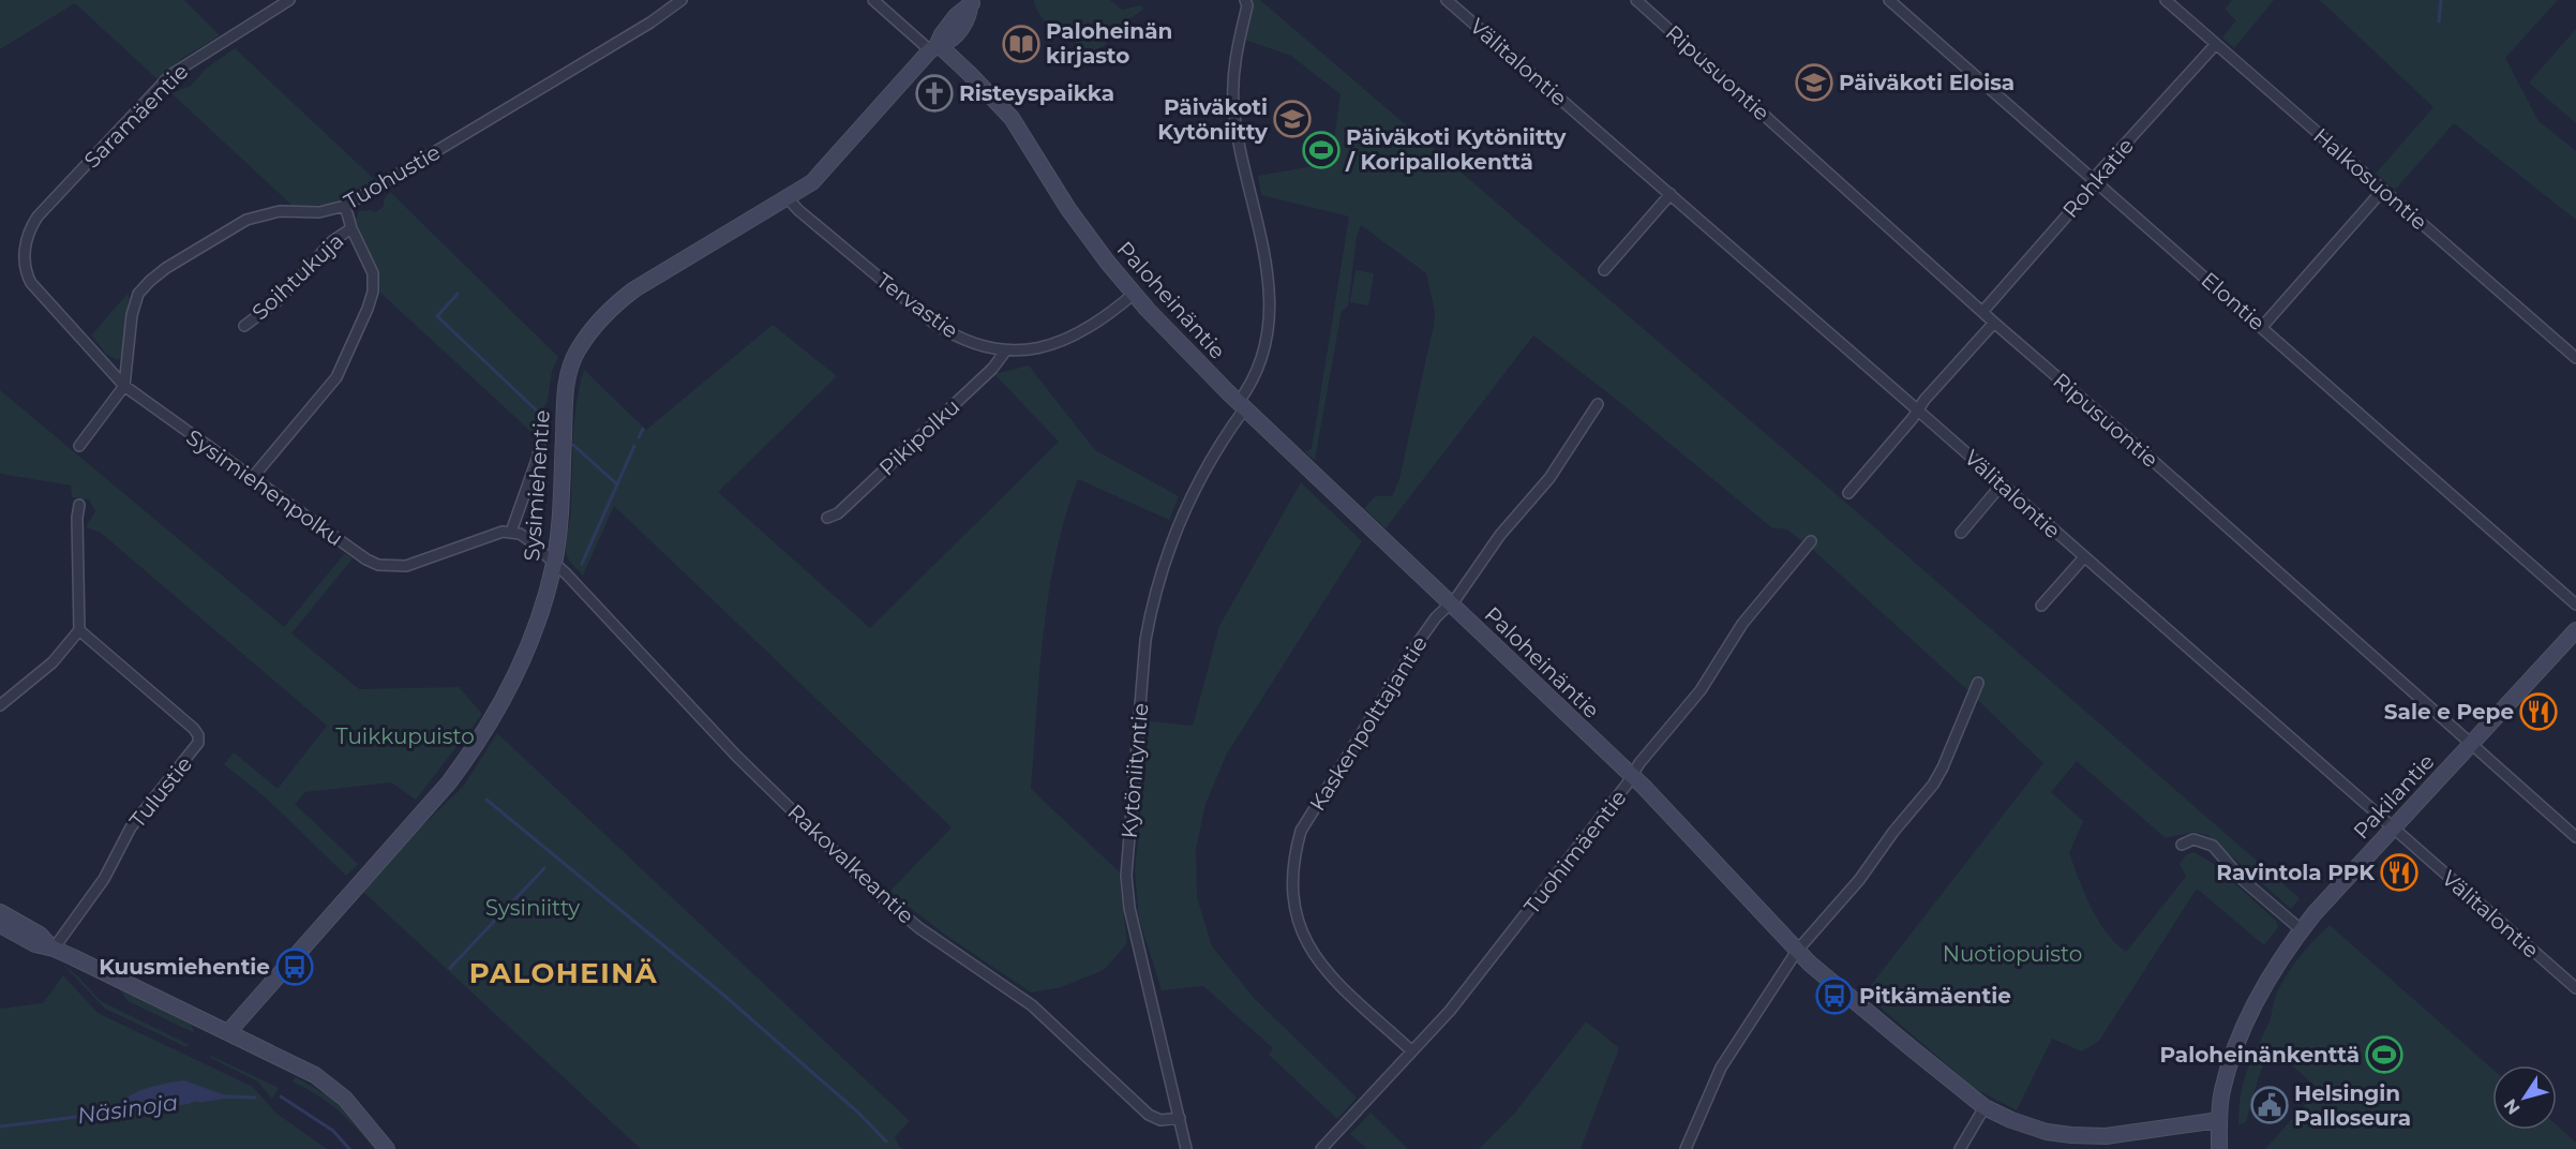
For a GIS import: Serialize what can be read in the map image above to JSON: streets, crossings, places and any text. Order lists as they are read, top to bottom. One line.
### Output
{"streets":{"street":["Välitalontie","Ripusuontie","Saramäentie","Tuohustie","Rohkatie","Halkosuontie","Soihtukuja","Paloheinäntie","Elontie","Tervastie","Pikipolku","Sysimiehentie","Sysimiehenpolku","Kaskenpolttajantie","Kytöniityntie","Tulustie","Pakilantie","Tuohimäentie","Rakovalkeantie"]},"crossings":[["Välitalontie","Pakilantie"],["Ripusuontie","Rohkatie"],["Ripusuontie","Pakilantie"],["Saramäentie","Sysimiehenpolku"],["Tuohustie","Sysimiehenpolku"],["Rohkatie","Halkosuontie"],["Rohkatie","Elontie"],["Paloheinäntie","Tervastie"],["Paloheinäntie","Sysimiehentie"],["Paloheinäntie","Kaskenpolttajantie"],["Paloheinäntie","Kytöniityntie"],["Paloheinäntie","Pakilantie"],["Paloheinäntie","Tuohimäentie"],["Tervastie","Pikipolku"],["Tervastie","Sysimiehentie"],["Sysimiehentie","Rakovalkeantie"],["Kaskenpolttajantie","Tuohimäentie"],["Kytöniityntie","Rakovalkeantie"]],"districts":["PALOHEINÄ"],"water":["Näsinoja"],"parks":["Tuikkupuisto","Sysiniitty","Nuotiopuisto"],"places":{"library":["Paloheinän kirjasto"],"school or university":["Päiväkoti Eloisa","Päiväkoti Kytöniitty"],"church":["Risteyspaikka"],"sports":["Päiväkoti Kytöniitty / Koripallokenttä","Paloheinänkenttä"],"restaurant":["Sale e Pepe","Ravintola PPK"],"bus stop":["Kuusmiehentie","Pitkämäentie"],"public building":["Helsingin Palloseura"]},"north":"bottom left"}
